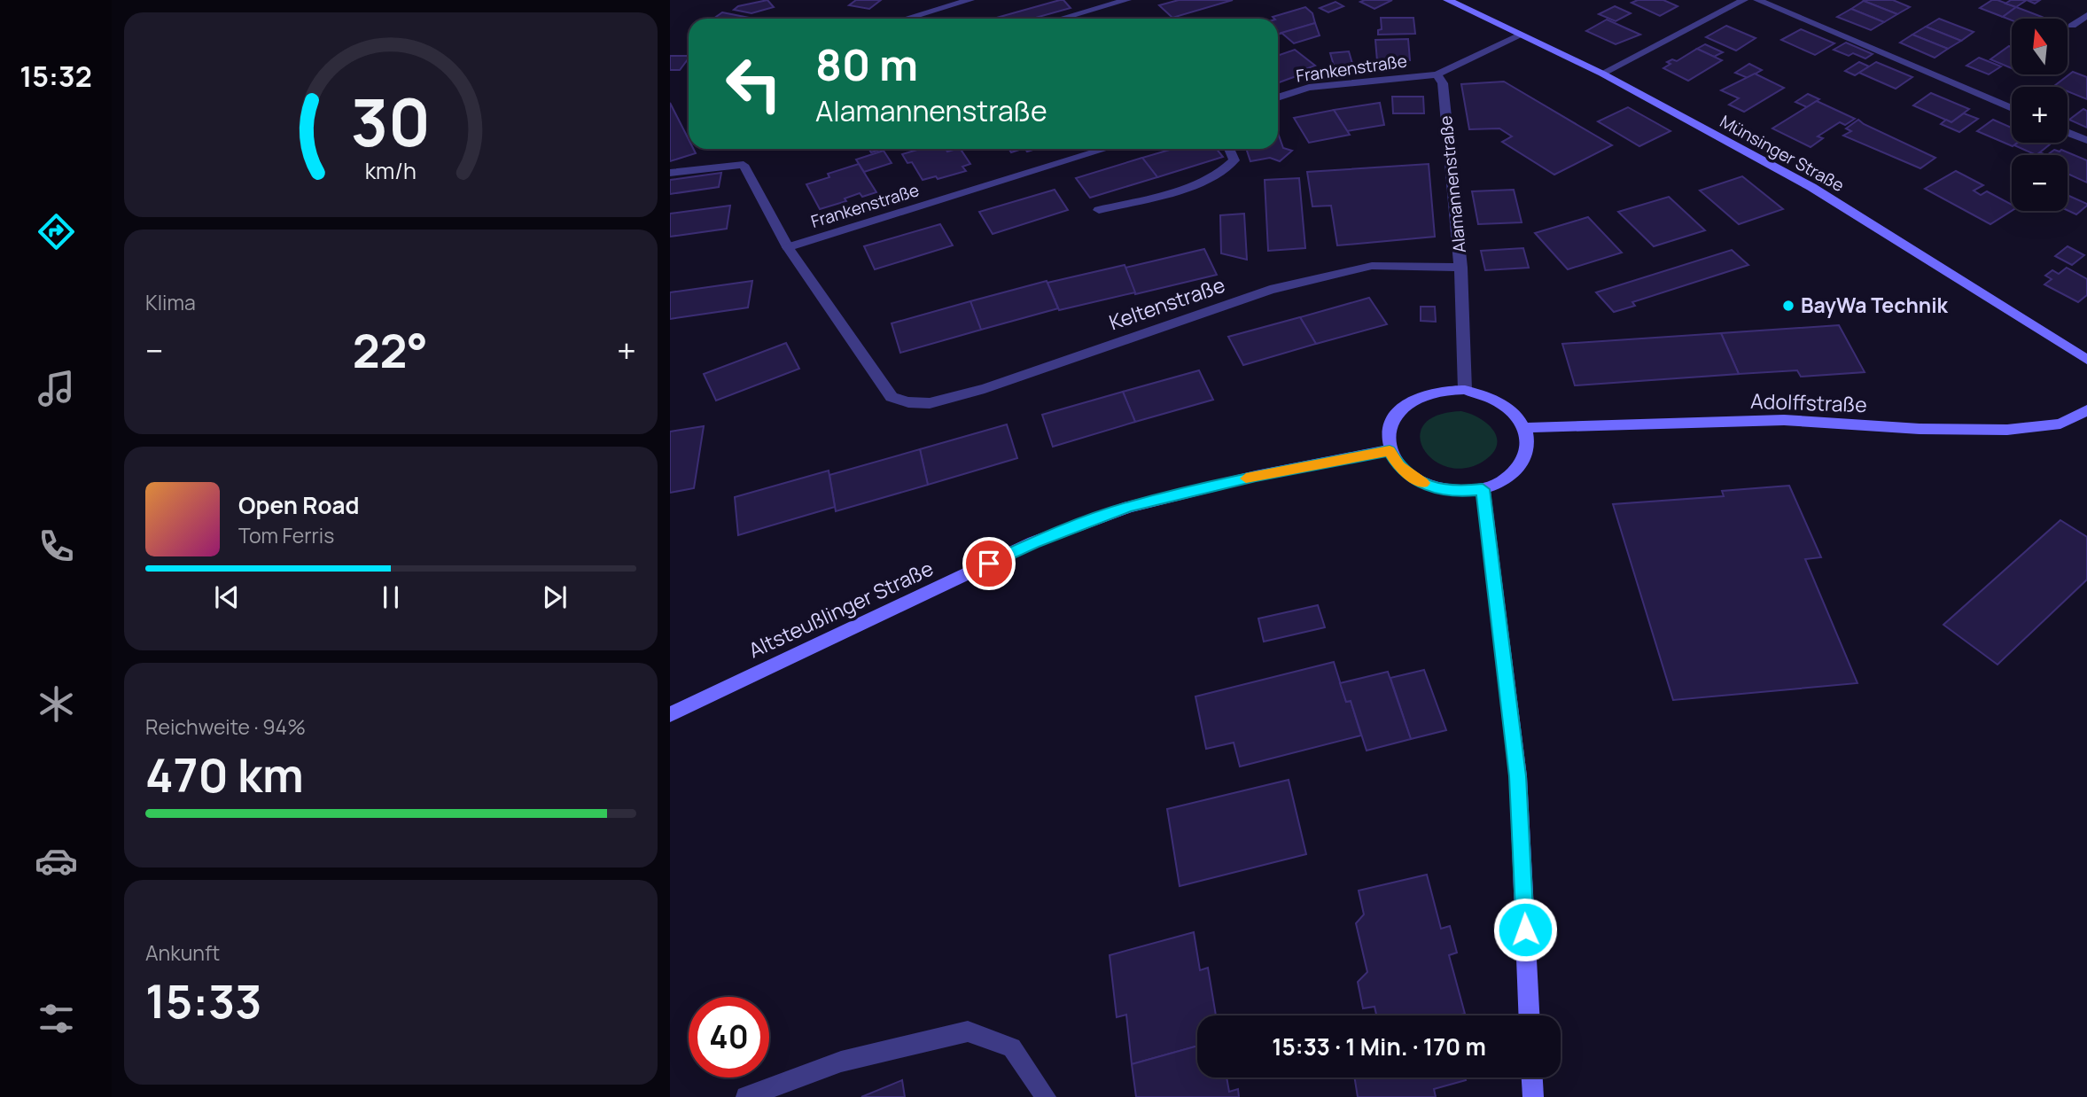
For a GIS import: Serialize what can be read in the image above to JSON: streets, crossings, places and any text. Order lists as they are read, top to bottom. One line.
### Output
{"streets":{"street":["Frankenstraße","Münsinger Straße","Alamannenstraße","Keltenstraße","Adolffstraße","Altsteußlinger Straße"]},"crossings":[["Frankenstraße","Alamannenstraße"],["Frankenstraße","Keltenstraße"],["Alamannenstraße","Keltenstraße"],["Alamannenstraße","Adolffstraße"],["Alamannenstraße","Altsteußlinger Straße"],["Adolffstraße","Altsteußlinger Straße"]],"places":["BayWa Technik"],"north":"top","page":{"tabs":"15:32","map_buttons":["+","−"],"turn":["80 m","Alamannenstraße"],"tile":["Klima",["Reichweite · 94%","470 km"],["Ankunft","15:33"]],"heat":["−","22°","+"],"song":["Open Road","Tom Ferris"],"limit":"40","trip":"15:33 · 1 Min. · 170 m","gauge":["30","km/h"]}}
